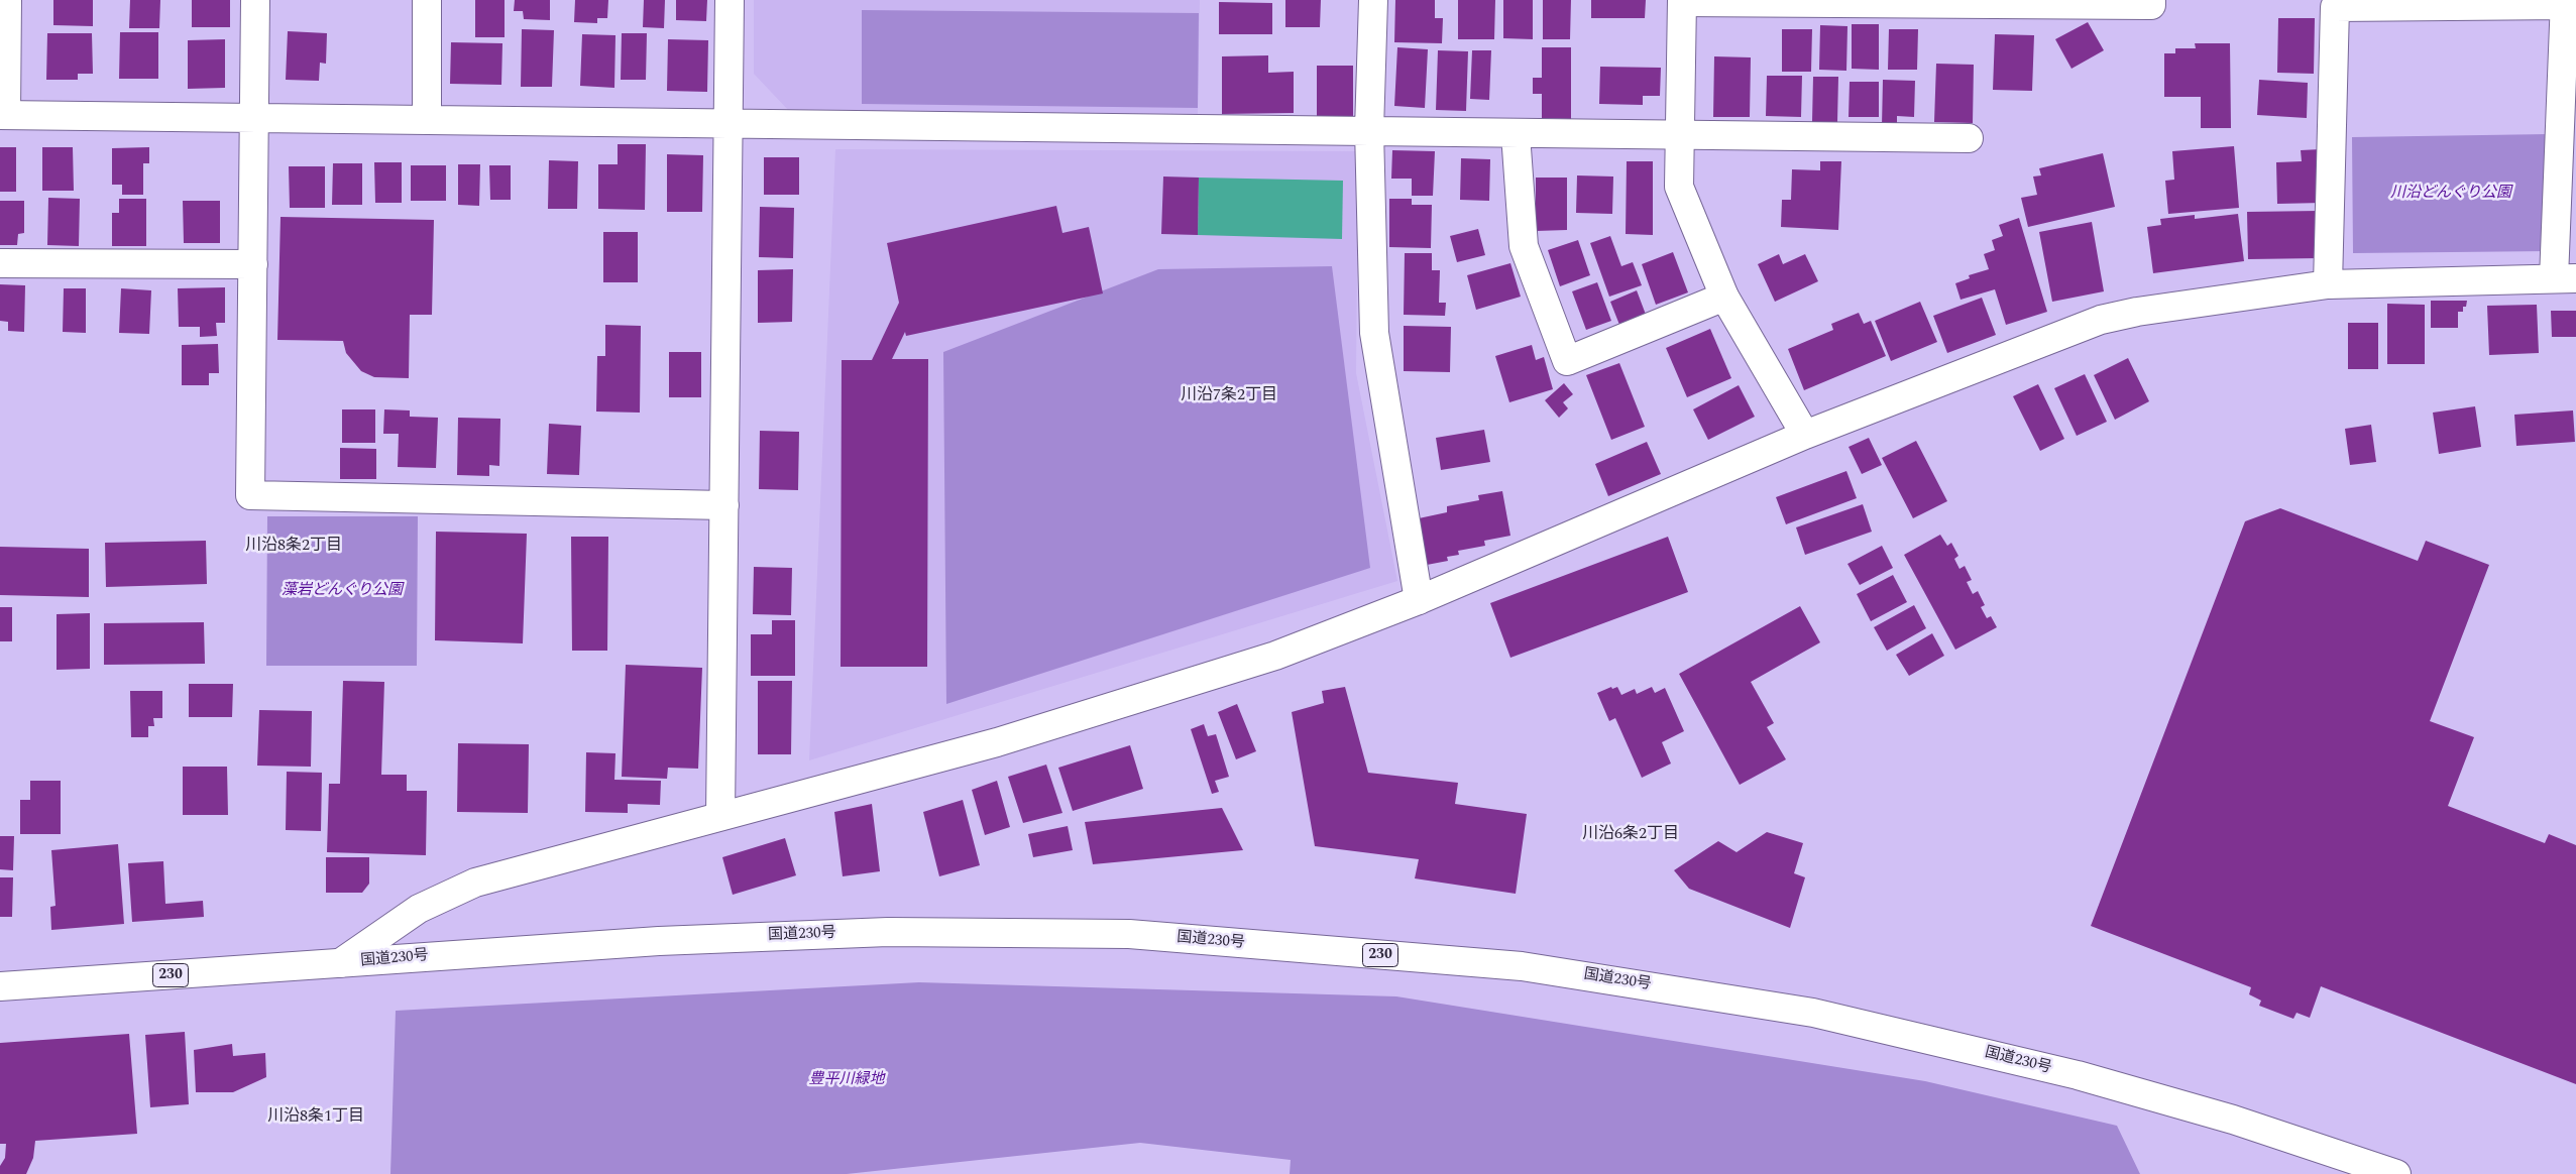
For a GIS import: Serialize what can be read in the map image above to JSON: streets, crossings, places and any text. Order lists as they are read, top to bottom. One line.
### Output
{"streets":{"main road":["国道230号","230"]},"districts":["川沿7条2丁目","川沿8条2丁目","川沿6条2丁目","川沿8条1丁目"],"parks":["川沿どんぐり公園","藻岩どんぐり公園","豊平川緑地"]}
